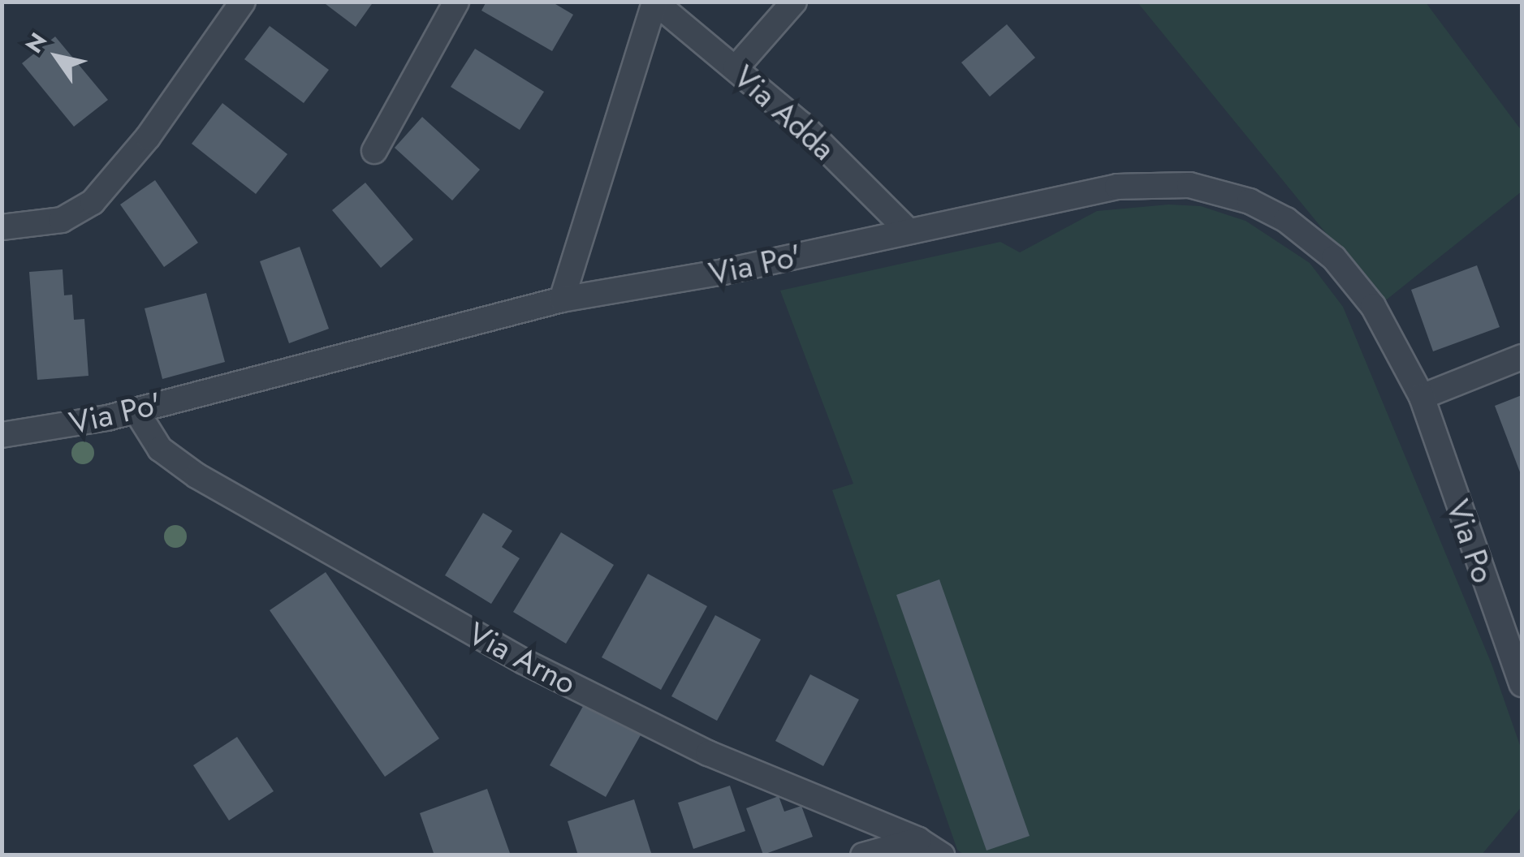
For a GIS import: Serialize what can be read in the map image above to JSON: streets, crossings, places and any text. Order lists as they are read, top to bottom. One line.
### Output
{"streets":{"street":["Via Adda","Via Po'","Via Po","Via Arno"]},"crossings":[["Via Adda","Via Po'"],["Via Po'","Via Po"],["Via Po'","Via Arno"]],"north":"top left"}
